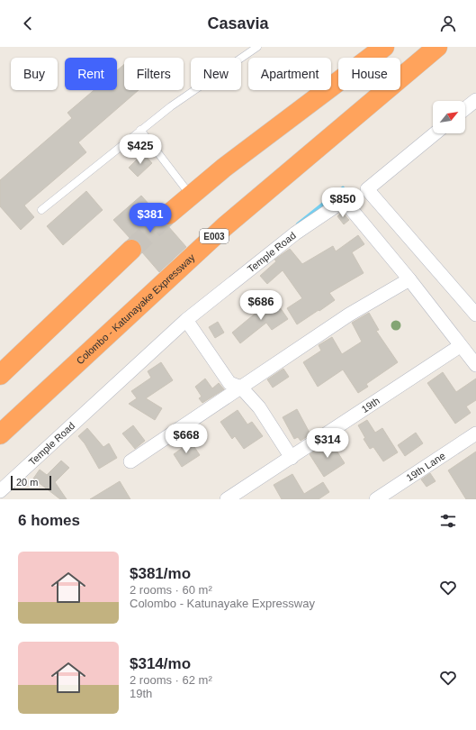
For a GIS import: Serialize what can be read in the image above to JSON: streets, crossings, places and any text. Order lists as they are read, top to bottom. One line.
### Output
{"streets":{"highway":["E003","Colombo - Katunayake Expressway"],"street":["Temple Road","19th","19th Lane"]},"crossings":[["Temple Road","19th"]],"scale_bar":"20 m","north":"top right","page":{"header":"Casavia","chip":["Buy","Rent","Filters","New","Apartment","House"],"price":["$425","$850","$381","$686","$668","$314"],"scale":"20 m","heading":"6 homes","list":[{"name":"$381/mo","note":"2 rooms · 60 m² · Colombo - Katunayake Expressway"},{"name":"$314/mo","note":"2 rooms · 62 m² · 19th"}]}}
